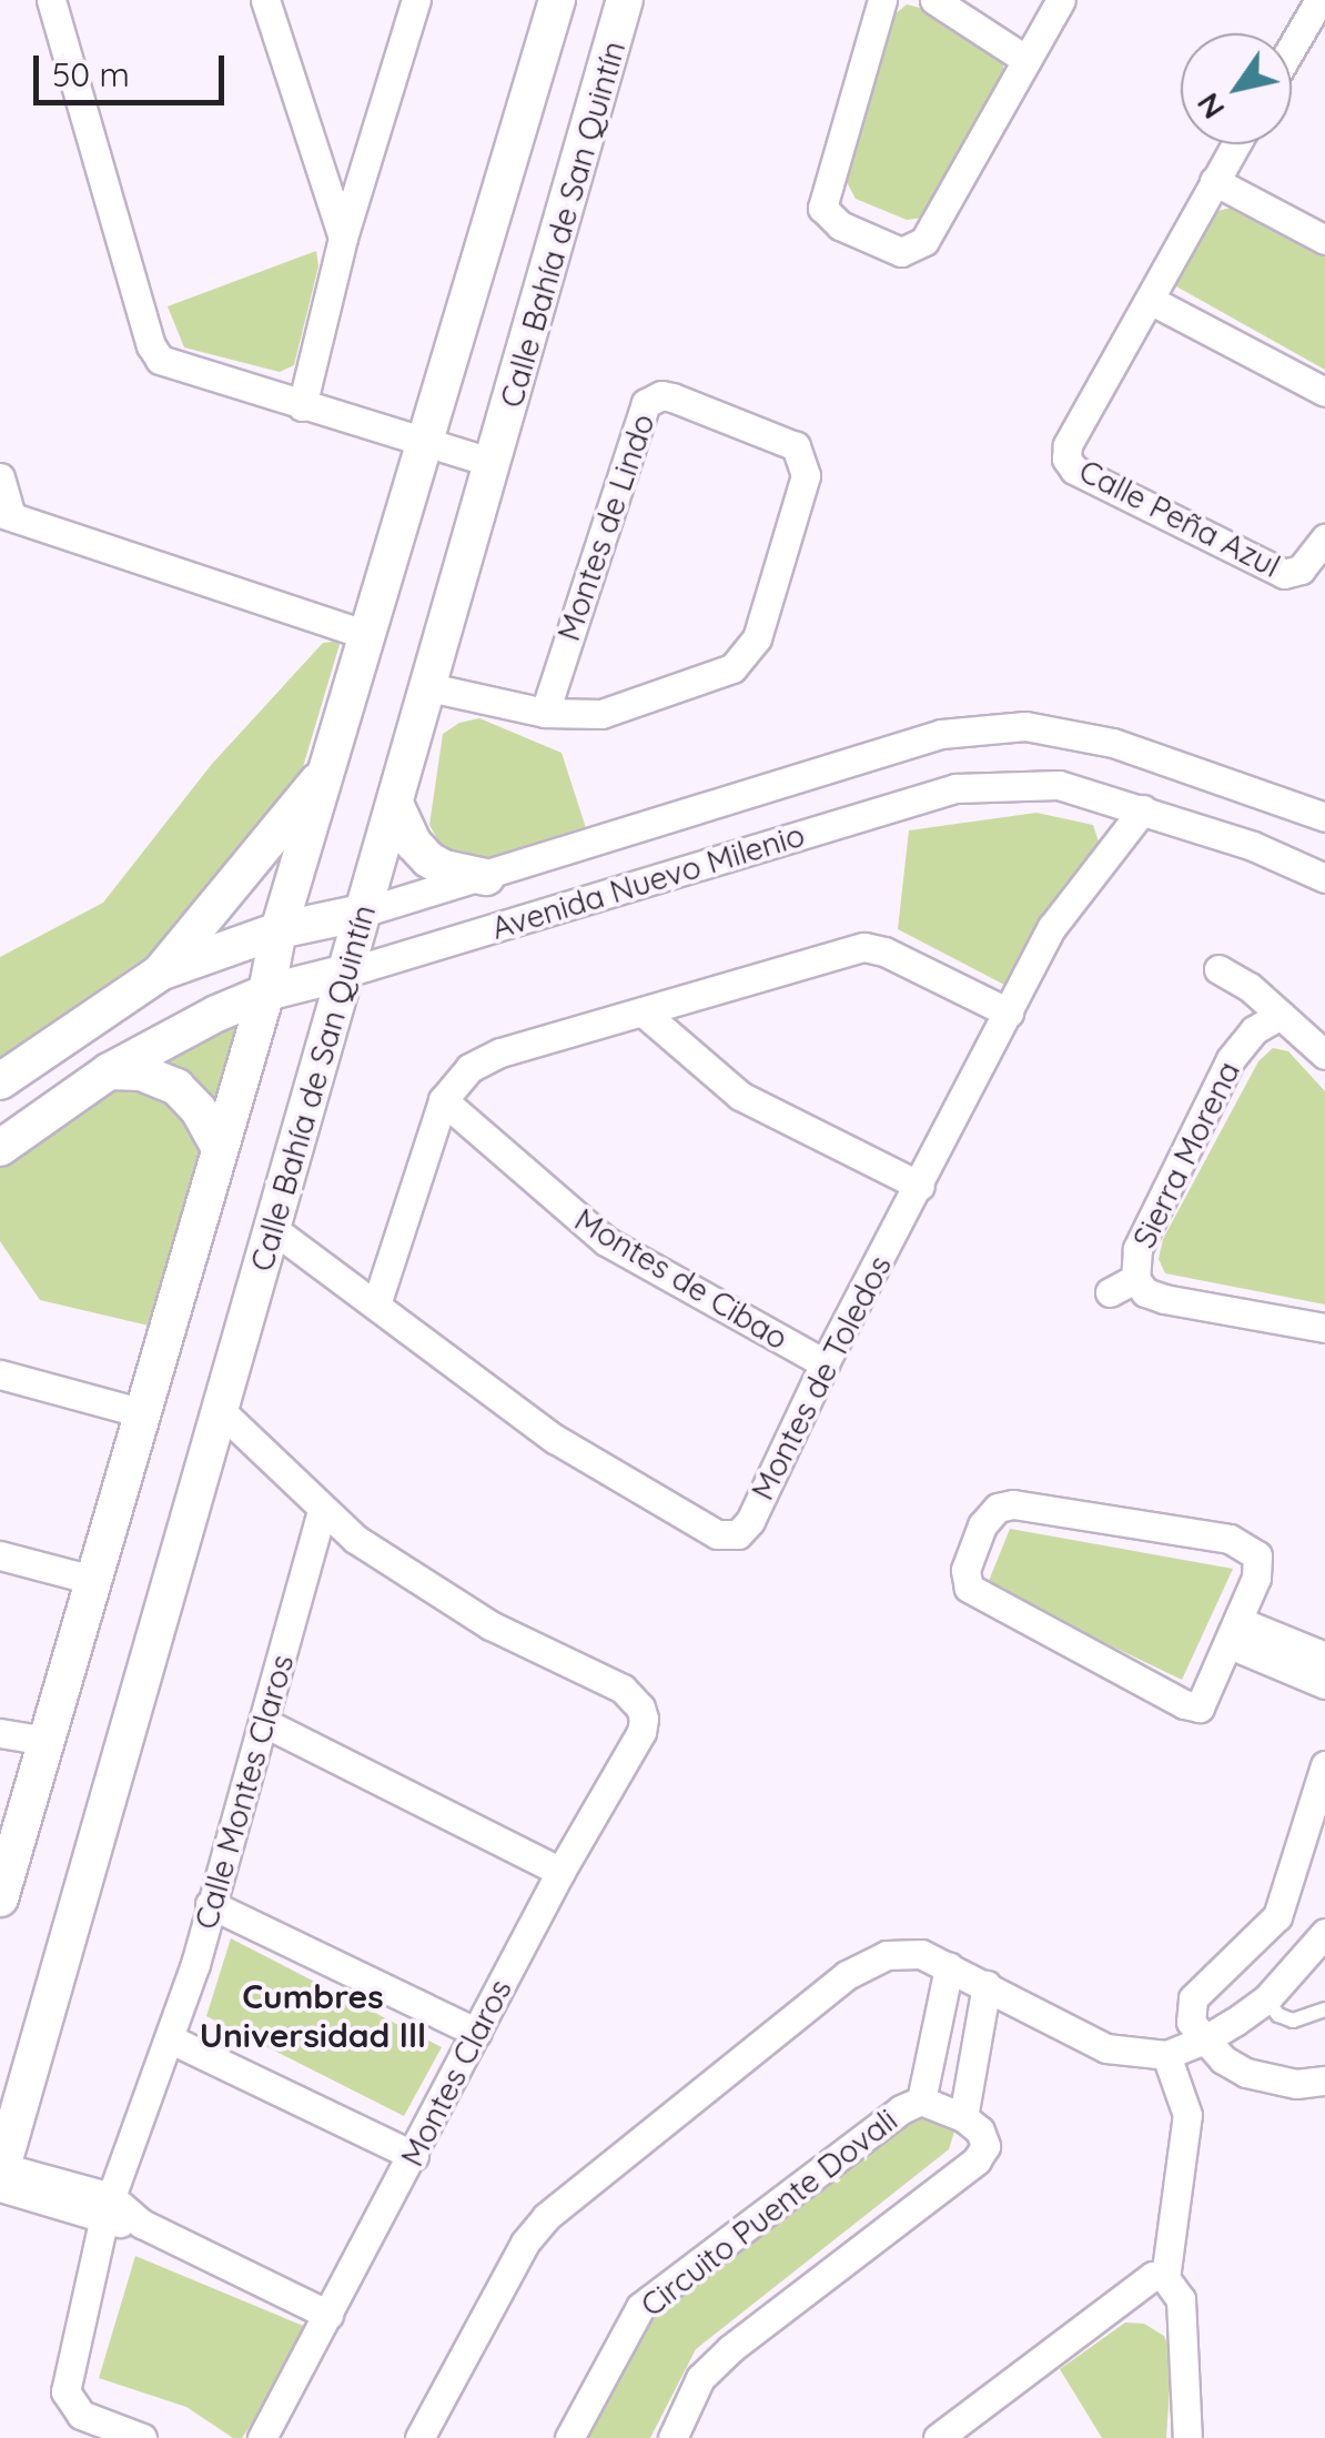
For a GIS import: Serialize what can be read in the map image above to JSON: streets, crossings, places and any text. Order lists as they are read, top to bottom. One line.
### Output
{"streets":{"street":["Calle Bahía de San Quintín","Calle Peña Azul","Montes de Lindo","Avenida Nuevo Milenio","Sierra Morena","Montes de Cibao","Montes de Toledos","Calle Montes Claros","Montes Claros","Circuito Puente Dovali"]},"crossings":[["Calle Bahía de San Quintín","Montes de Lindo"],["Calle Bahía de San Quintín","Avenida Nuevo Milenio"],["Calle Bahía de San Quintín","Montes de Toledos"],["Avenida Nuevo Milenio","Montes de Toledos"],["Montes de Cibao","Montes de Toledos"],["Calle Montes Claros","Montes Claros"]],"districts":["Cumbres Universidad lll"],"scale_bar":"50 m","north":"bottom left"}
